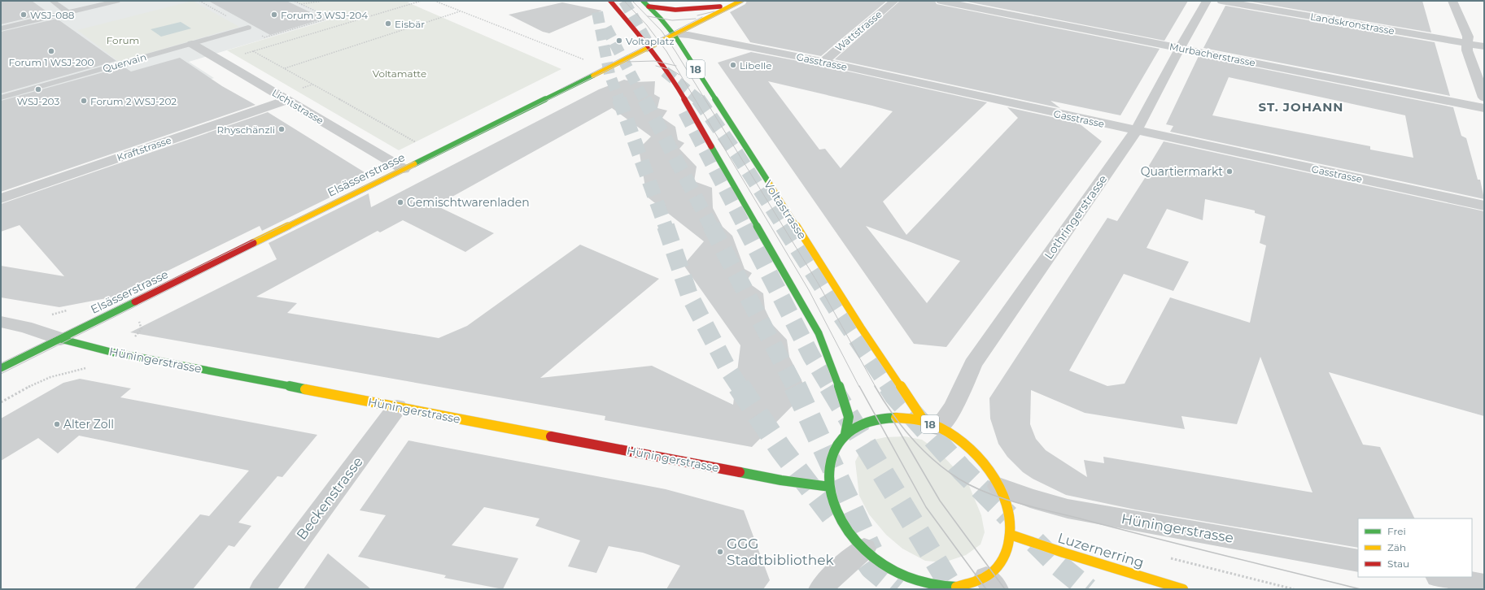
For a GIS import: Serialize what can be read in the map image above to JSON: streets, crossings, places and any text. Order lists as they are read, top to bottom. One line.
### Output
{"streets":{"main road":["18","Elsässerstrasse","Voltastrasse","Hüningerstrasse","Luzernerring"],"street":["Landskronstrasse","Wattstrasse","Murbacherstrasse","Gasstrasse","Lichtstrasse","Kraftstrasse","Lothringerstrasse","Beckenstrasse"],"lane":["Quervain"]},"crossings":[["Wattstrasse","Gasstrasse"],["Murbacherstrasse","Lothringerstrasse"],["Gasstrasse","Elsässerstrasse"],["Gasstrasse","Voltastrasse"],["Gasstrasse","Lothringerstrasse"],["Quervain","Lichtstrasse"],["18","Elsässerstrasse"],["18","Voltastrasse"],["18","Lothringerstrasse"],["18","Hüningerstrasse"],["18","Luzernerring"],["Lichtstrasse","Kraftstrasse"],["Lichtstrasse","Elsässerstrasse"],["Elsässerstrasse","Voltastrasse"],["Elsässerstrasse","Hüningerstrasse"],["Voltastrasse","Lothringerstrasse"],["Hüningerstrasse","Beckenstrasse"]],"districts":["ST. JOHANN"],"parks":["Forum","Voltamatte"],"places":["WSJ-088","Forum 3 WSJ-204","Eisbär","Voltaplatz","Forum 1 WSJ-200","Libelle","WSJ-203","Forum 2 WSJ-202","Rhyschänzli","Quartiermarkt","Gemischtwarenladen","Alter Zoll","GGG Stadtbibliothek"],"legend":["Frei","Zäh","Stau"]}
